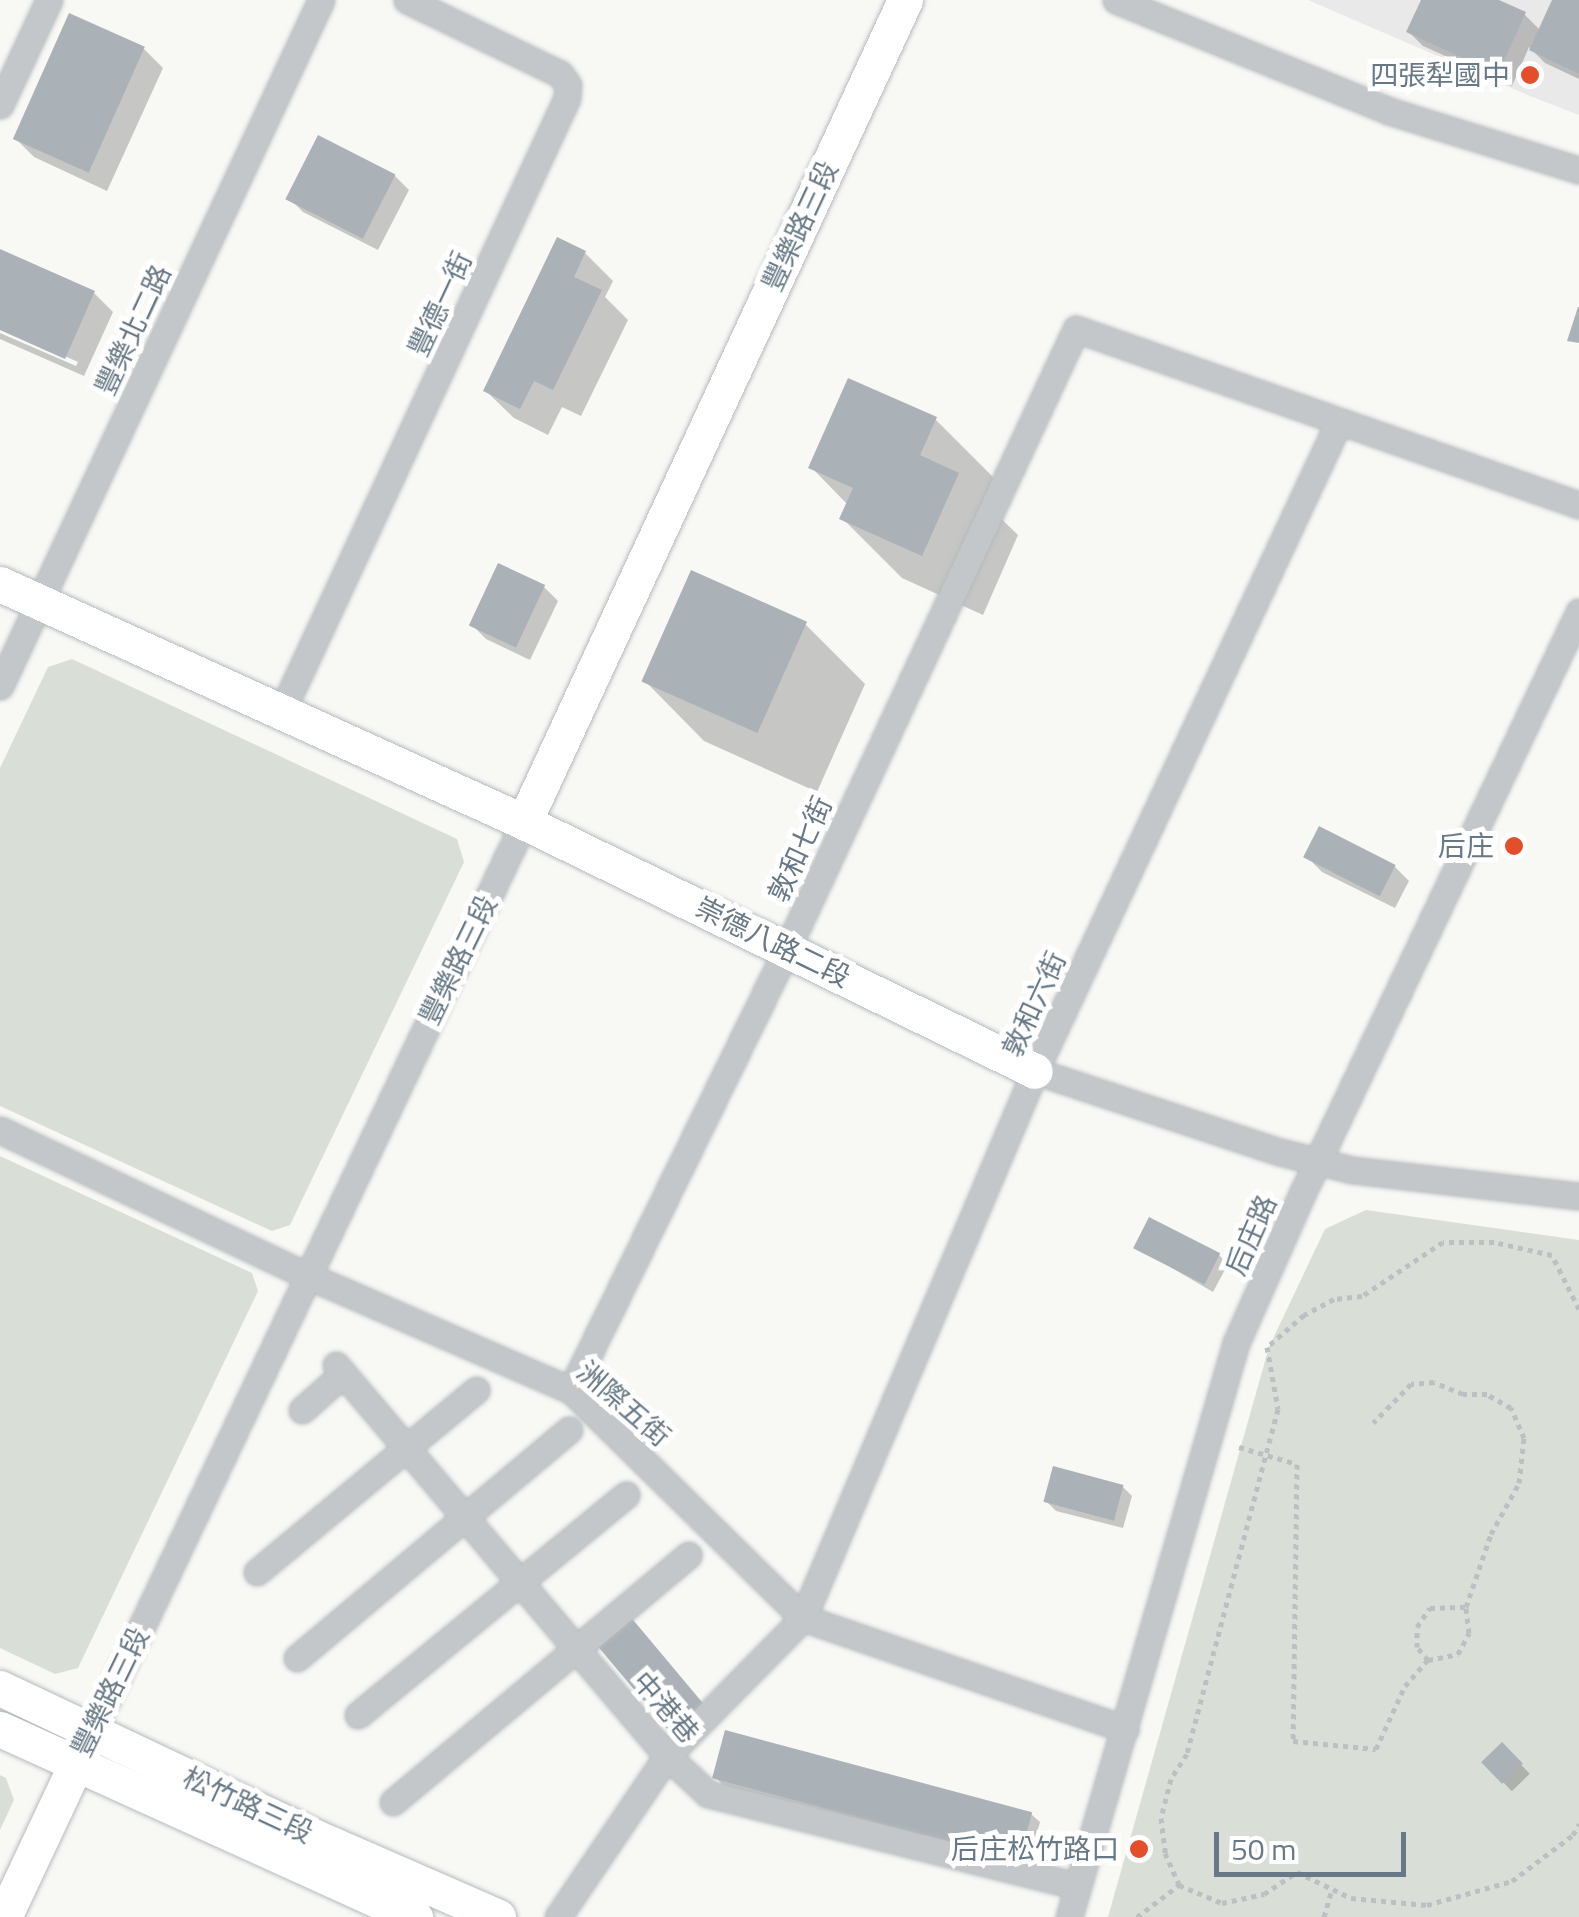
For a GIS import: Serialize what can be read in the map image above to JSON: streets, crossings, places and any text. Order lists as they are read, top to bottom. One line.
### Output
{"streets":{"street":["豐樂路三段","豐德一街","豐樂北二路","敦和七街","崇德八路二段","敦和六街","后庄路","洲際五街","中港巷","松竹路三段"]},"crossings":[["豐樂路三段","崇德八路二段"],["豐樂路三段","洲際五街"],["豐樂路三段","松竹路三段"],["豐德一街","崇德八路二段"],["豐樂北二路","崇德八路二段"],["敦和七街","崇德八路二段"],["敦和七街","敦和六街"],["敦和七街","洲際五街"],["崇德八路二段","敦和六街"],["崇德八路二段","后庄路"],["敦和六街","洲際五街"],["后庄路","洲際五街"],["后庄路","中港巷"]],"places":["四張犁國中","后庄","后庄松竹路口"],"scale_bar":"50 m"}
